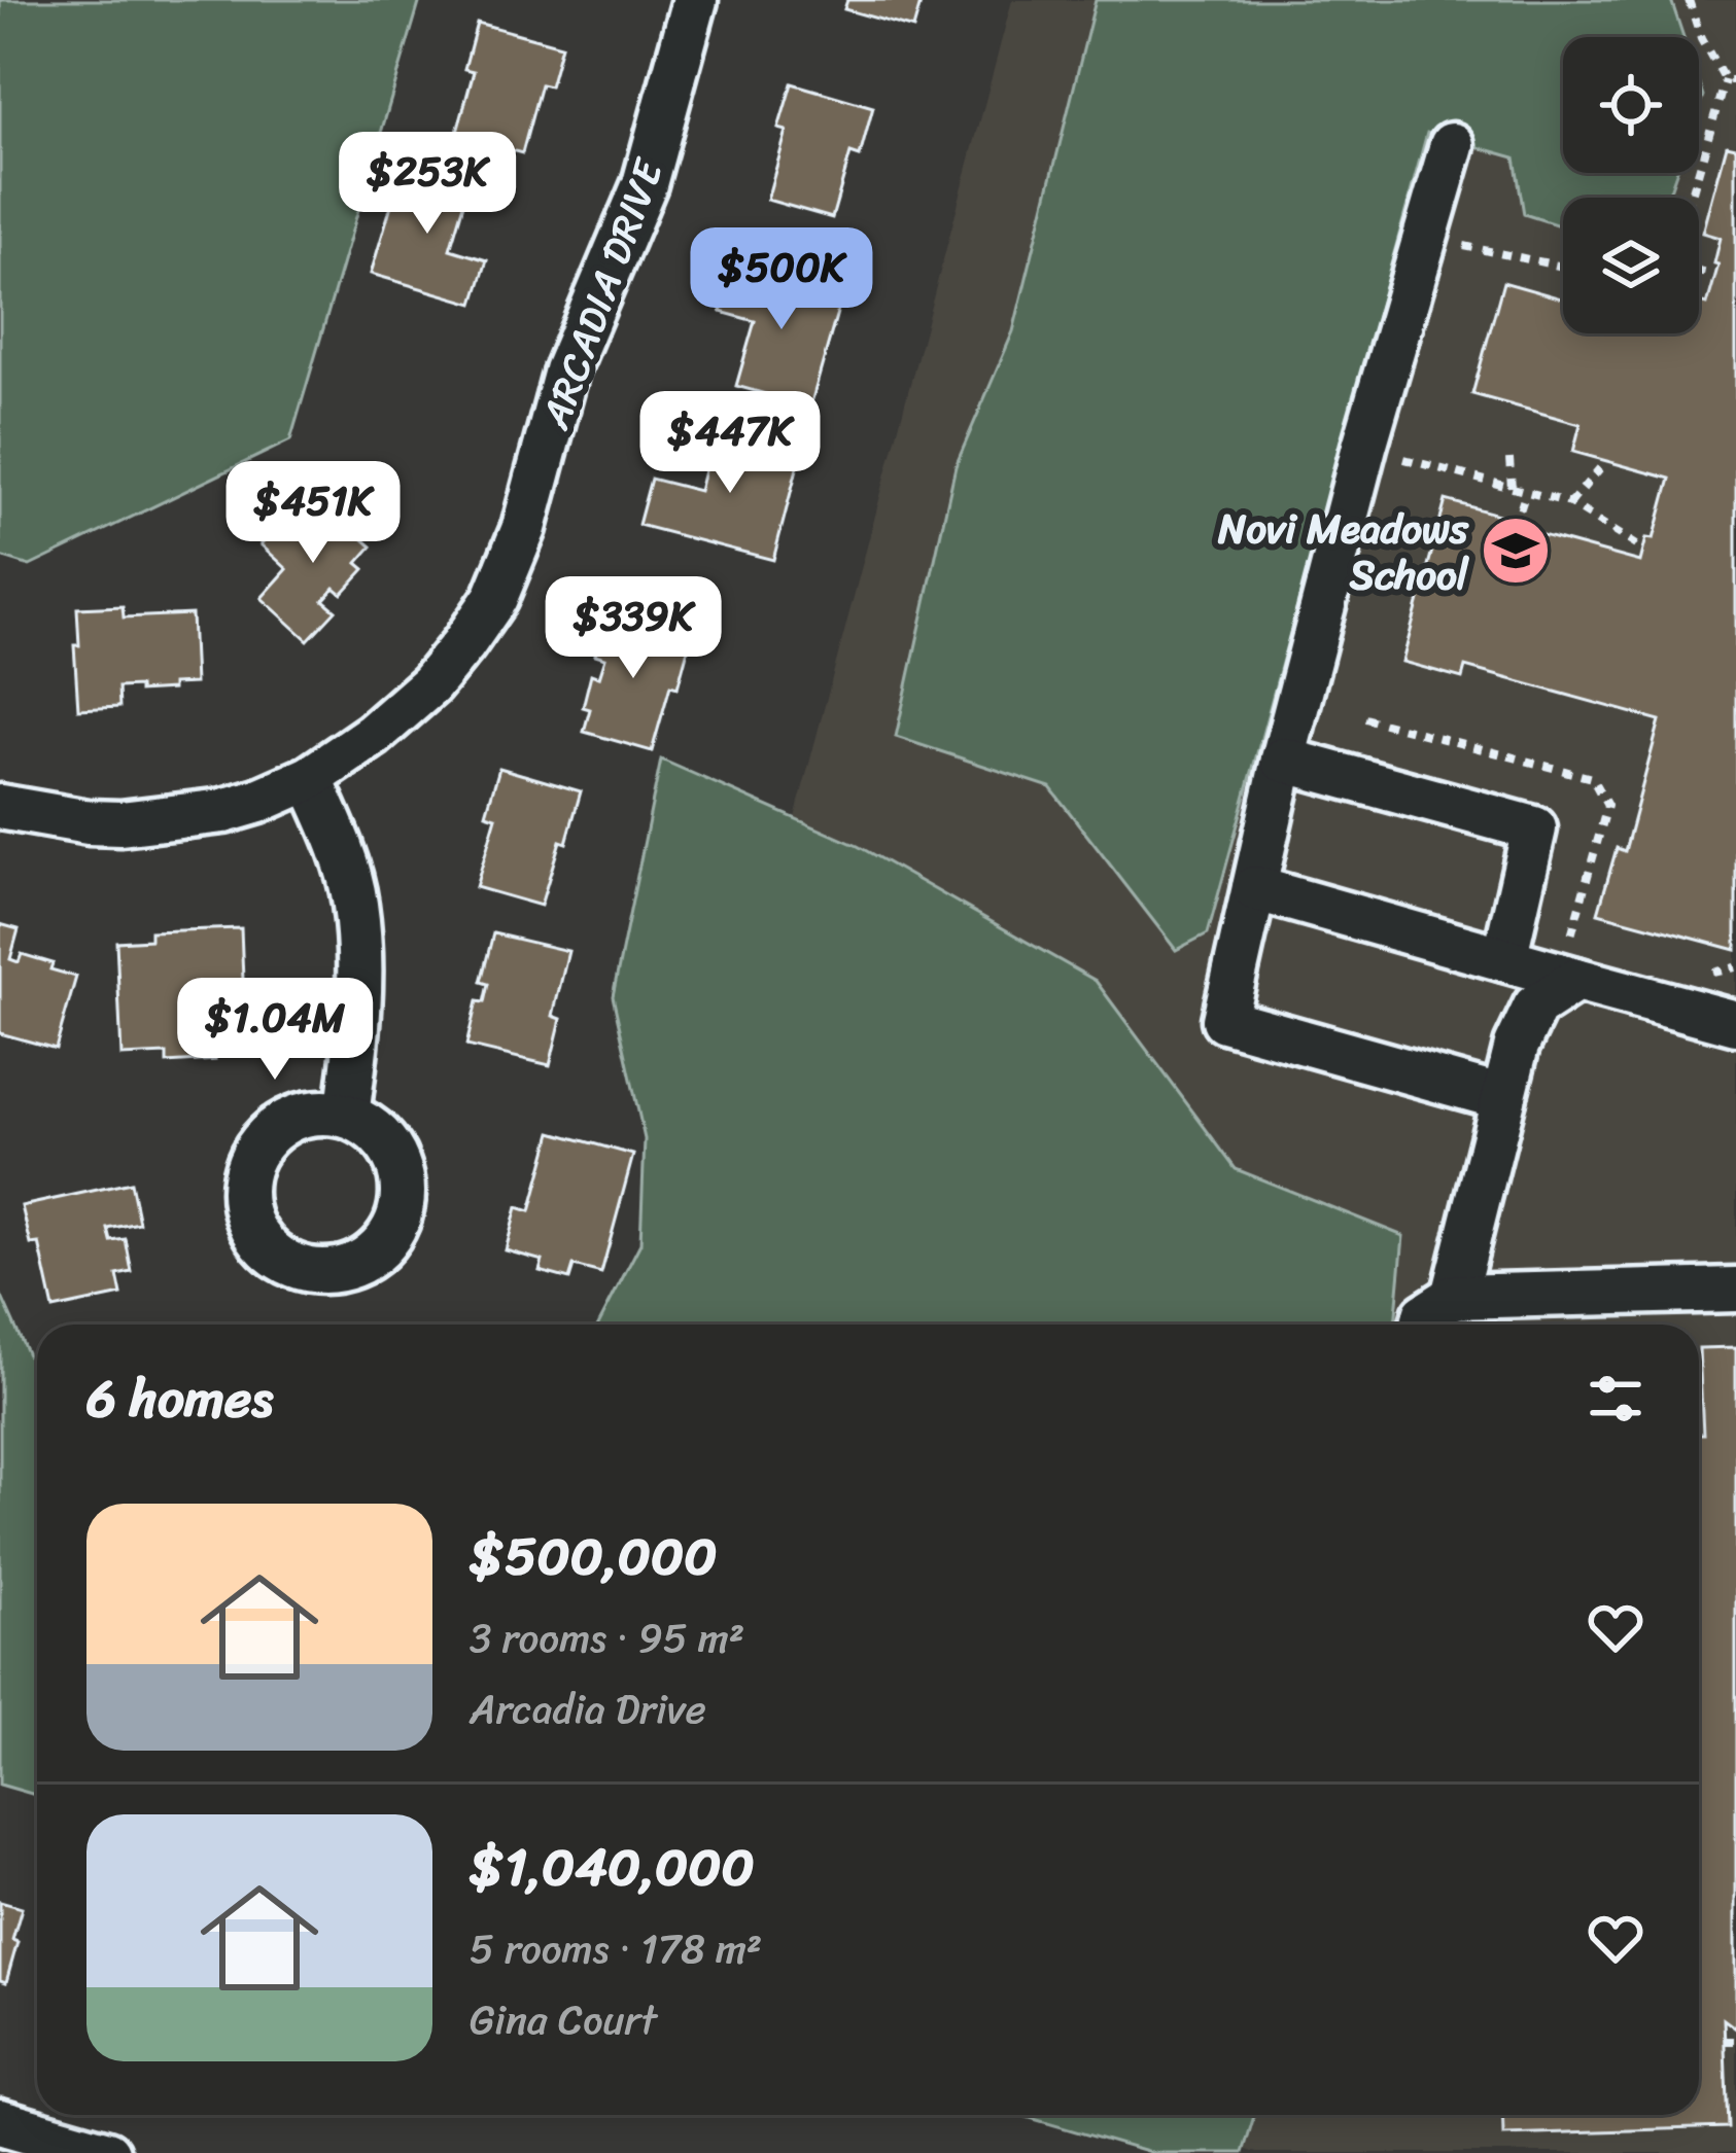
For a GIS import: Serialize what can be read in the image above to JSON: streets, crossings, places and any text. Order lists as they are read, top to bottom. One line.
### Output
{"streets":{"street":["ARCADIA DRIVE"]},"places":{"school or university":["Novi Meadows School"]},"page":{"price":["$253K","$500K","$447K","$451K","$339K","$1.04M"],"heading":"6 homes","list":[{"name":"$500,000","note":"3 rooms · 95 m² · Arcadia Drive"},{"name":"$1,040,000","note":"5 rooms · 178 m² · Gina Court"}]}}
